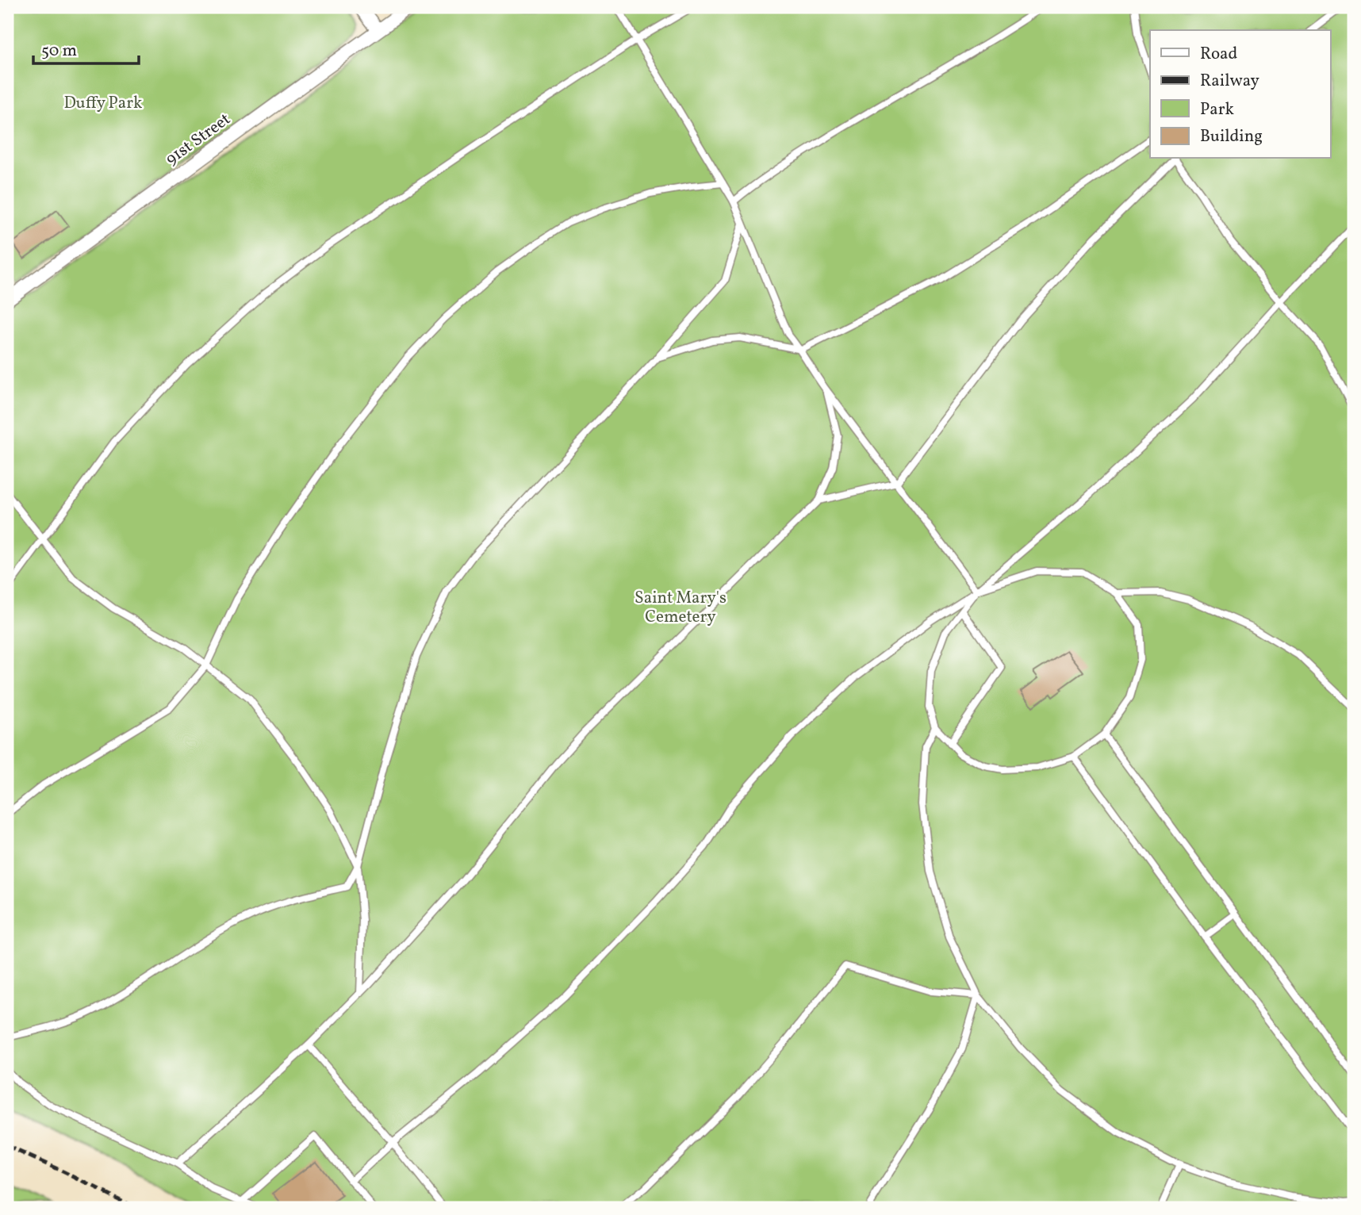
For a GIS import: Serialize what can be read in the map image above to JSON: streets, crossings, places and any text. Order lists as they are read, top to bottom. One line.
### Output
{"streets":{"street":["91st Street"]},"parks":["Duffy Park","Saint Mary's Cemetery"],"legend":["Road","Railway","Park","Building"],"scale_bar":"50 m"}
